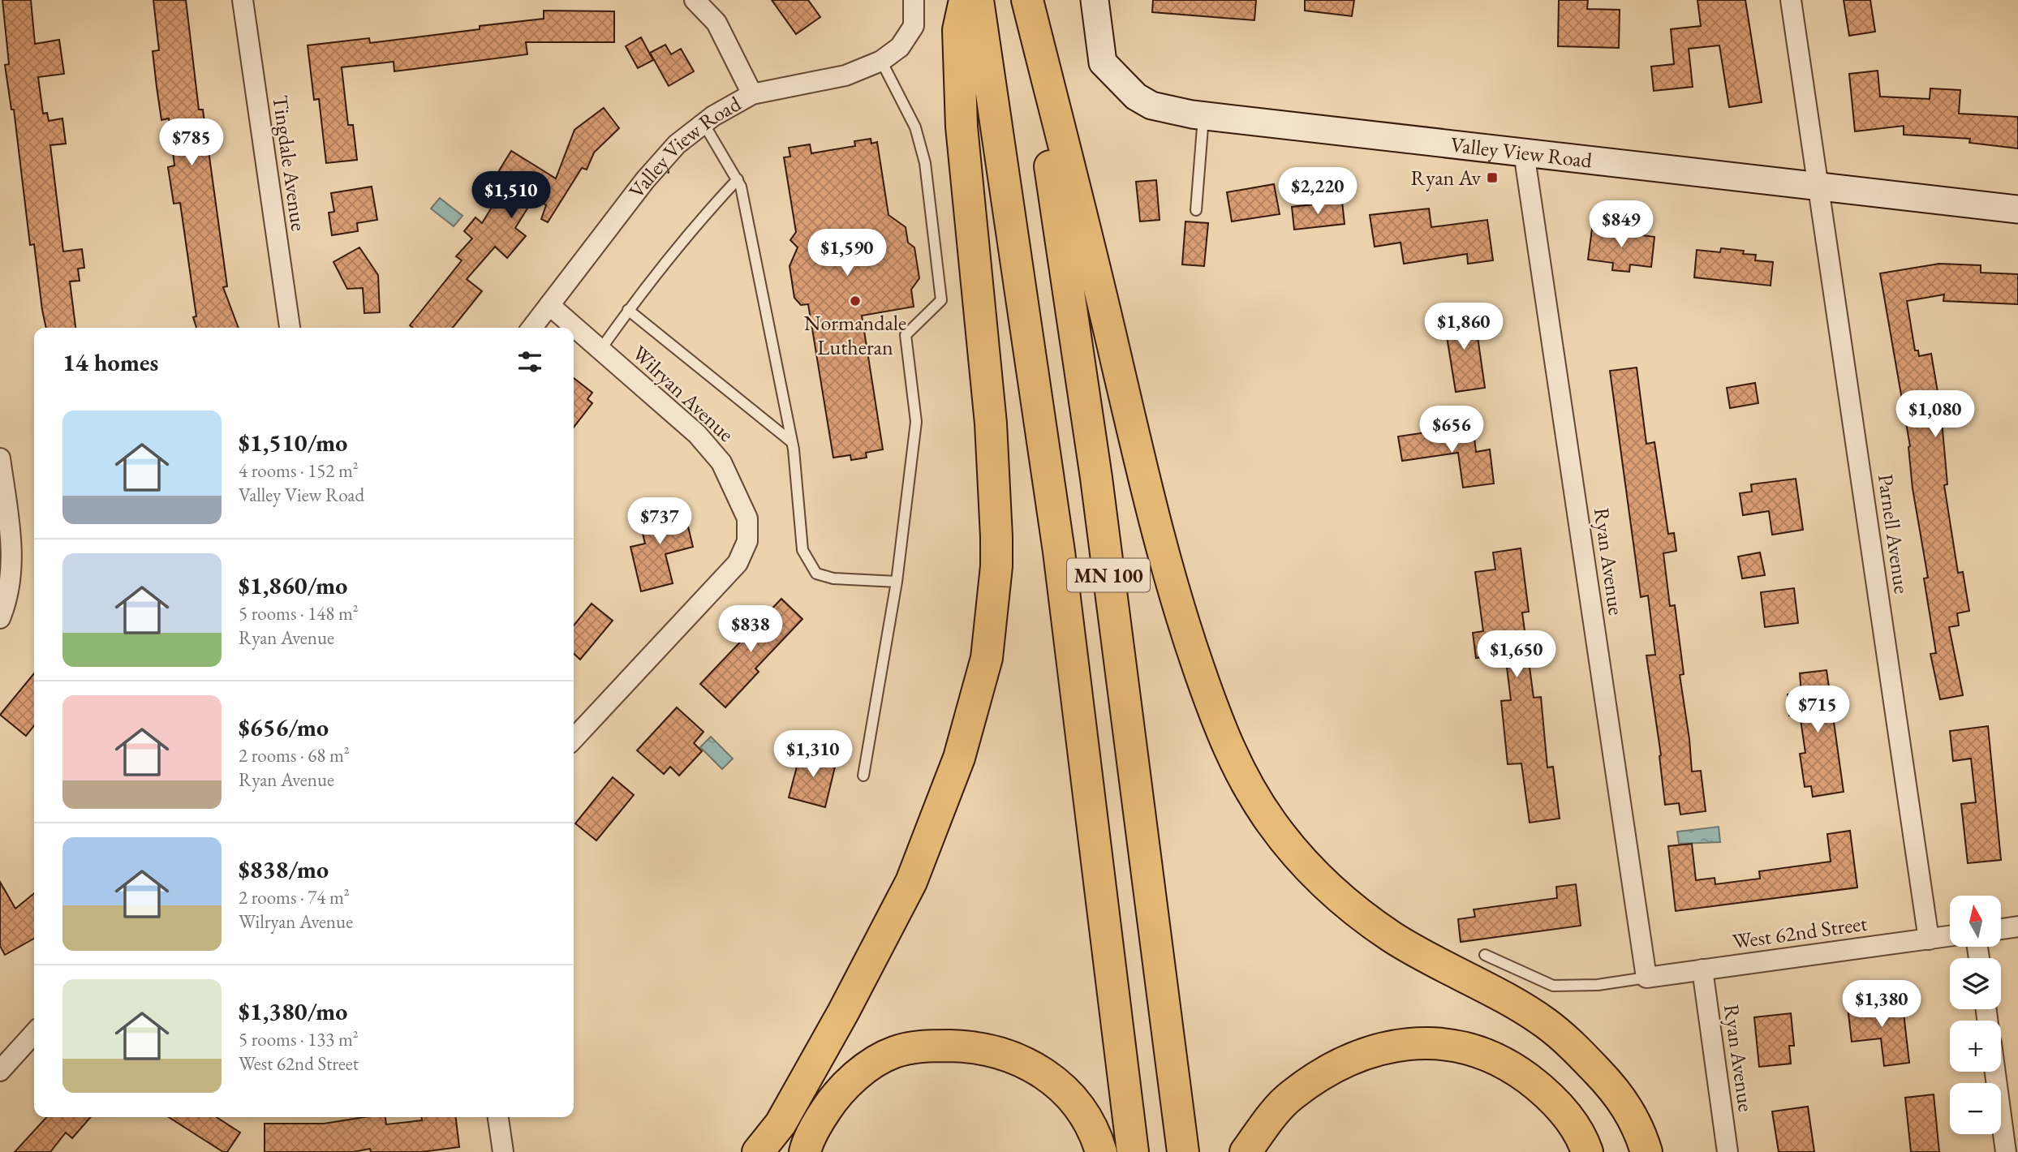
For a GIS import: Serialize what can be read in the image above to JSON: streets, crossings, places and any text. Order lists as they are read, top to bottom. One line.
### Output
{"streets":{"highway":["MN 100"],"street":["Valley View Road","Tingdale Avenue","Wilryan Avenue","Parnell Avenue","Ryan Avenue","West 62nd Street"]},"crossings":[["Valley View Road","Wilryan Avenue"],["Valley View Road","Parnell Avenue"],["Valley View Road","Ryan Avenue"],["Parnell Avenue","West 62nd Street"],["Ryan Avenue","West 62nd Street"]],"places":{"transit":["Ryan Av"],"other":["Normandale Lutheran"]},"north":"top","page":{"price":["$785","$2,220","$1,510","$849","$1,590","$1,860","$1,080","$656","$737","$838","$1,650","$715","$1,310","$1,380"],"heading":"14 homes","list":[{"name":"$1,510/mo","note":"4 rooms · 152 m² · Valley View Road"},{"name":"$1,860/mo","note":"5 rooms · 148 m² · Ryan Avenue"},{"name":"$656/mo","note":"2 rooms · 68 m² · Ryan Avenue"},{"name":"$838/mo","note":"2 rooms · 74 m² · Wilryan Avenue"},{"name":"$1,380/mo","note":"5 rooms · 133 m² · West 62nd Street"}],"map_buttons":["+","−"]}}
